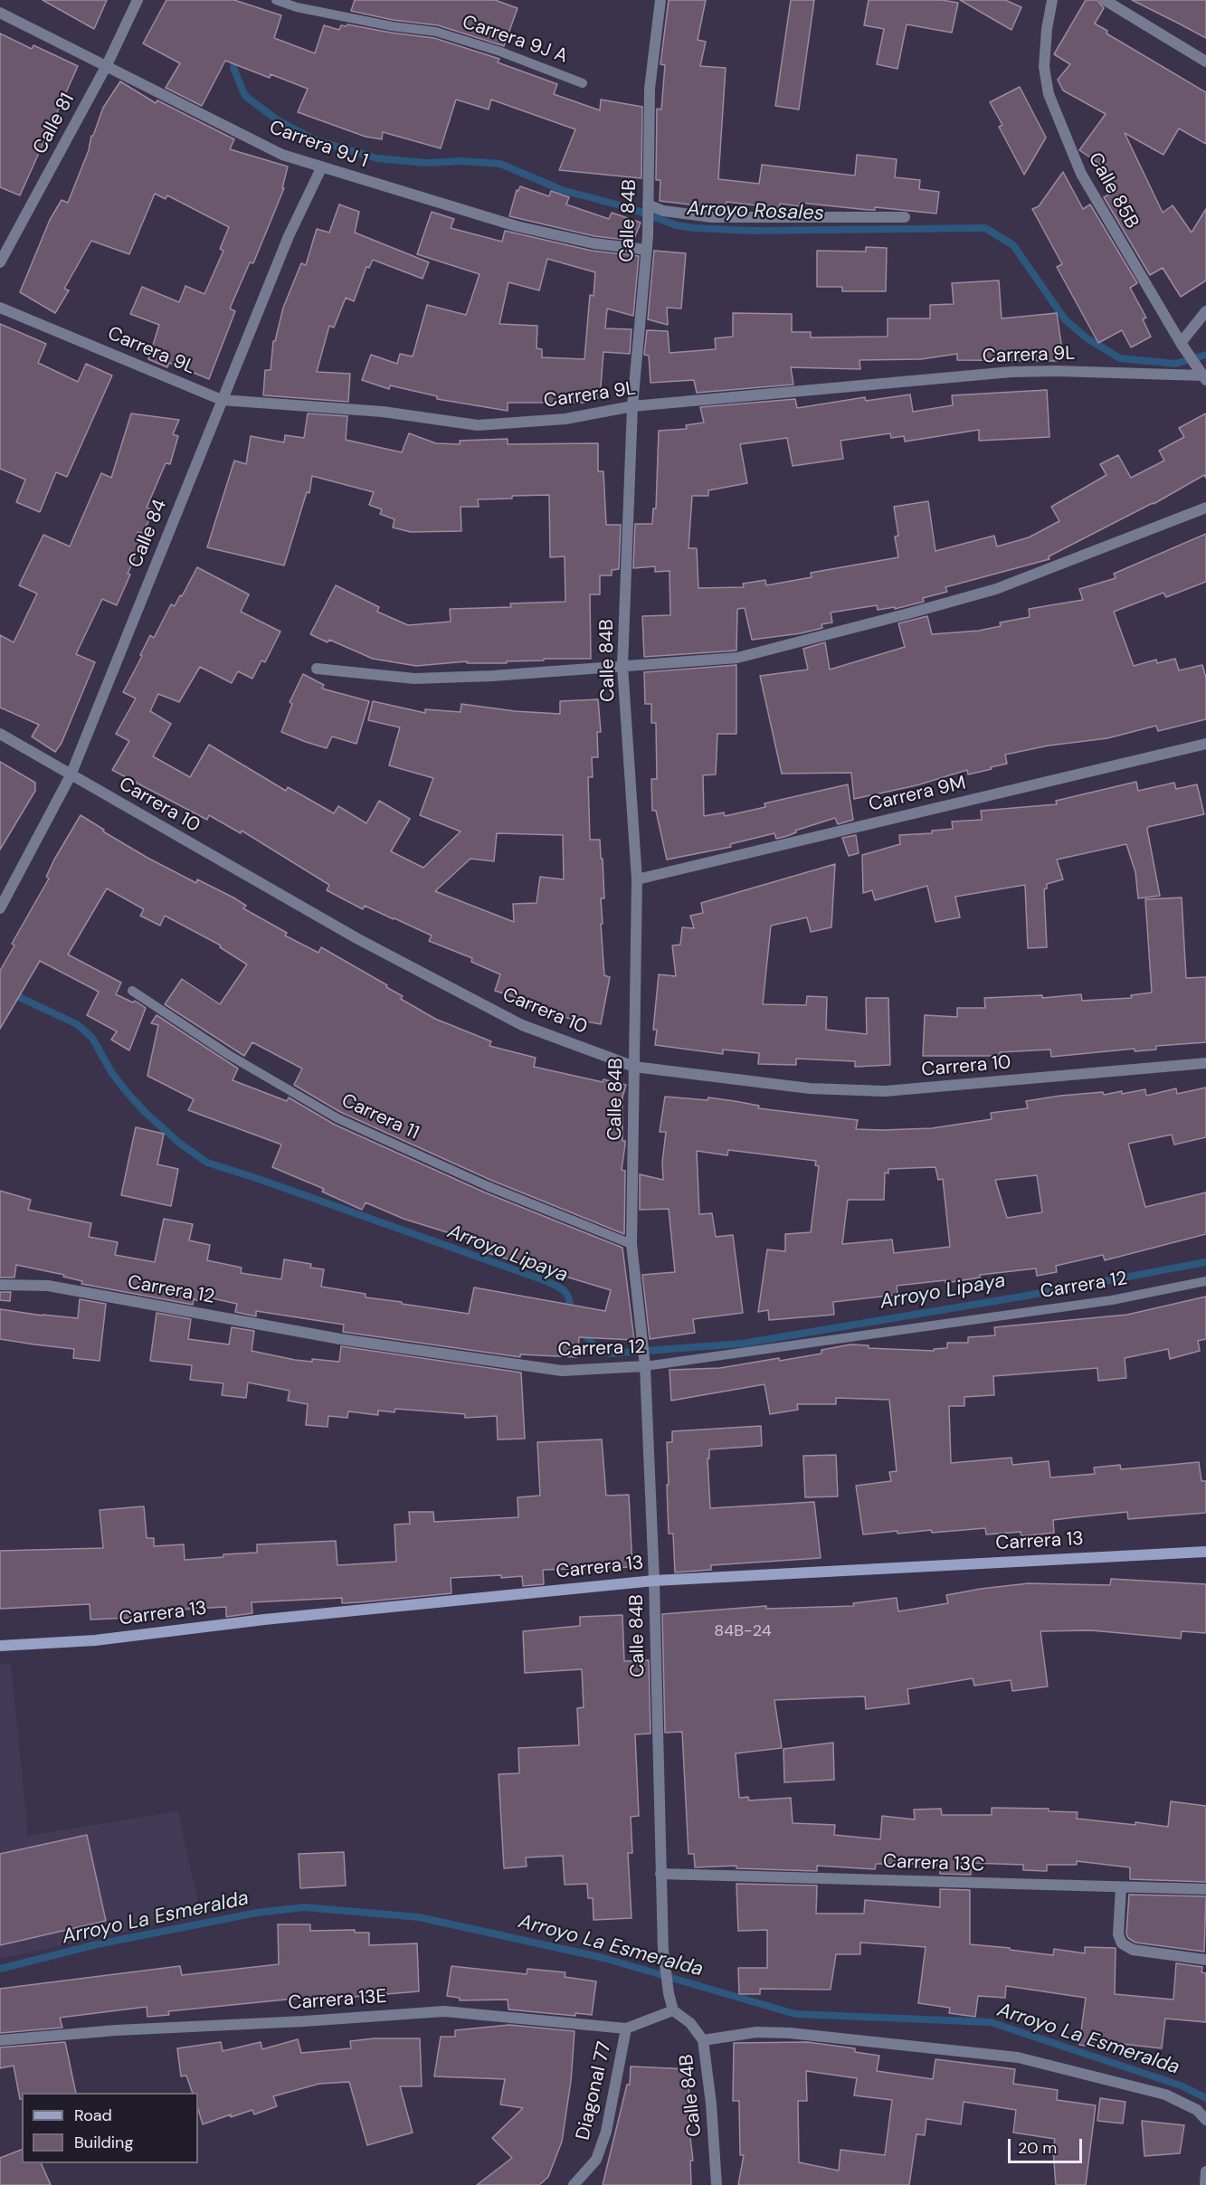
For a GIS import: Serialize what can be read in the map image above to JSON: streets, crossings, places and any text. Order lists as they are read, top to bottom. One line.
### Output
{"streets":{"street":["Calle 81","Carrera 9J 1","Calle 85B","Calle 84B","Carrera 9L","Calle 84","Carrera 9M","Carrera 10","Carrera 12","Carrera 13","Carrera 13C","Carrera 13E","Diagonal 77"],"lane":["Carrera 9J A","Carrera 11"]},"crossings":[["Calle 81","Carrera 9J 1"],["Carrera 9J 1","Calle 84B"],["Carrera 9J 1","Calle 84"],["Calle 85B","Carrera 9L"],["Calle 84B","Carrera 9L"],["Calle 84B","Carrera 9M"],["Calle 84B","Carrera 10"],["Calle 84B","Carrera 11"],["Calle 84B","Carrera 12"],["Calle 84B","Carrera 13"],["Calle 84B","Carrera 13C"],["Calle 84B","Carrera 13E"],["Carrera 9L","Calle 84"],["Calle 84","Carrera 10"],["Carrera 13E","Diagonal 77"]],"water":["Arroyo Rosales","Arroyo Lipaya","Arroyo La Esmeralda"],"house_numbers":["84B-24"],"legend":["Road","Building"],"scale_bar":"20 m"}
